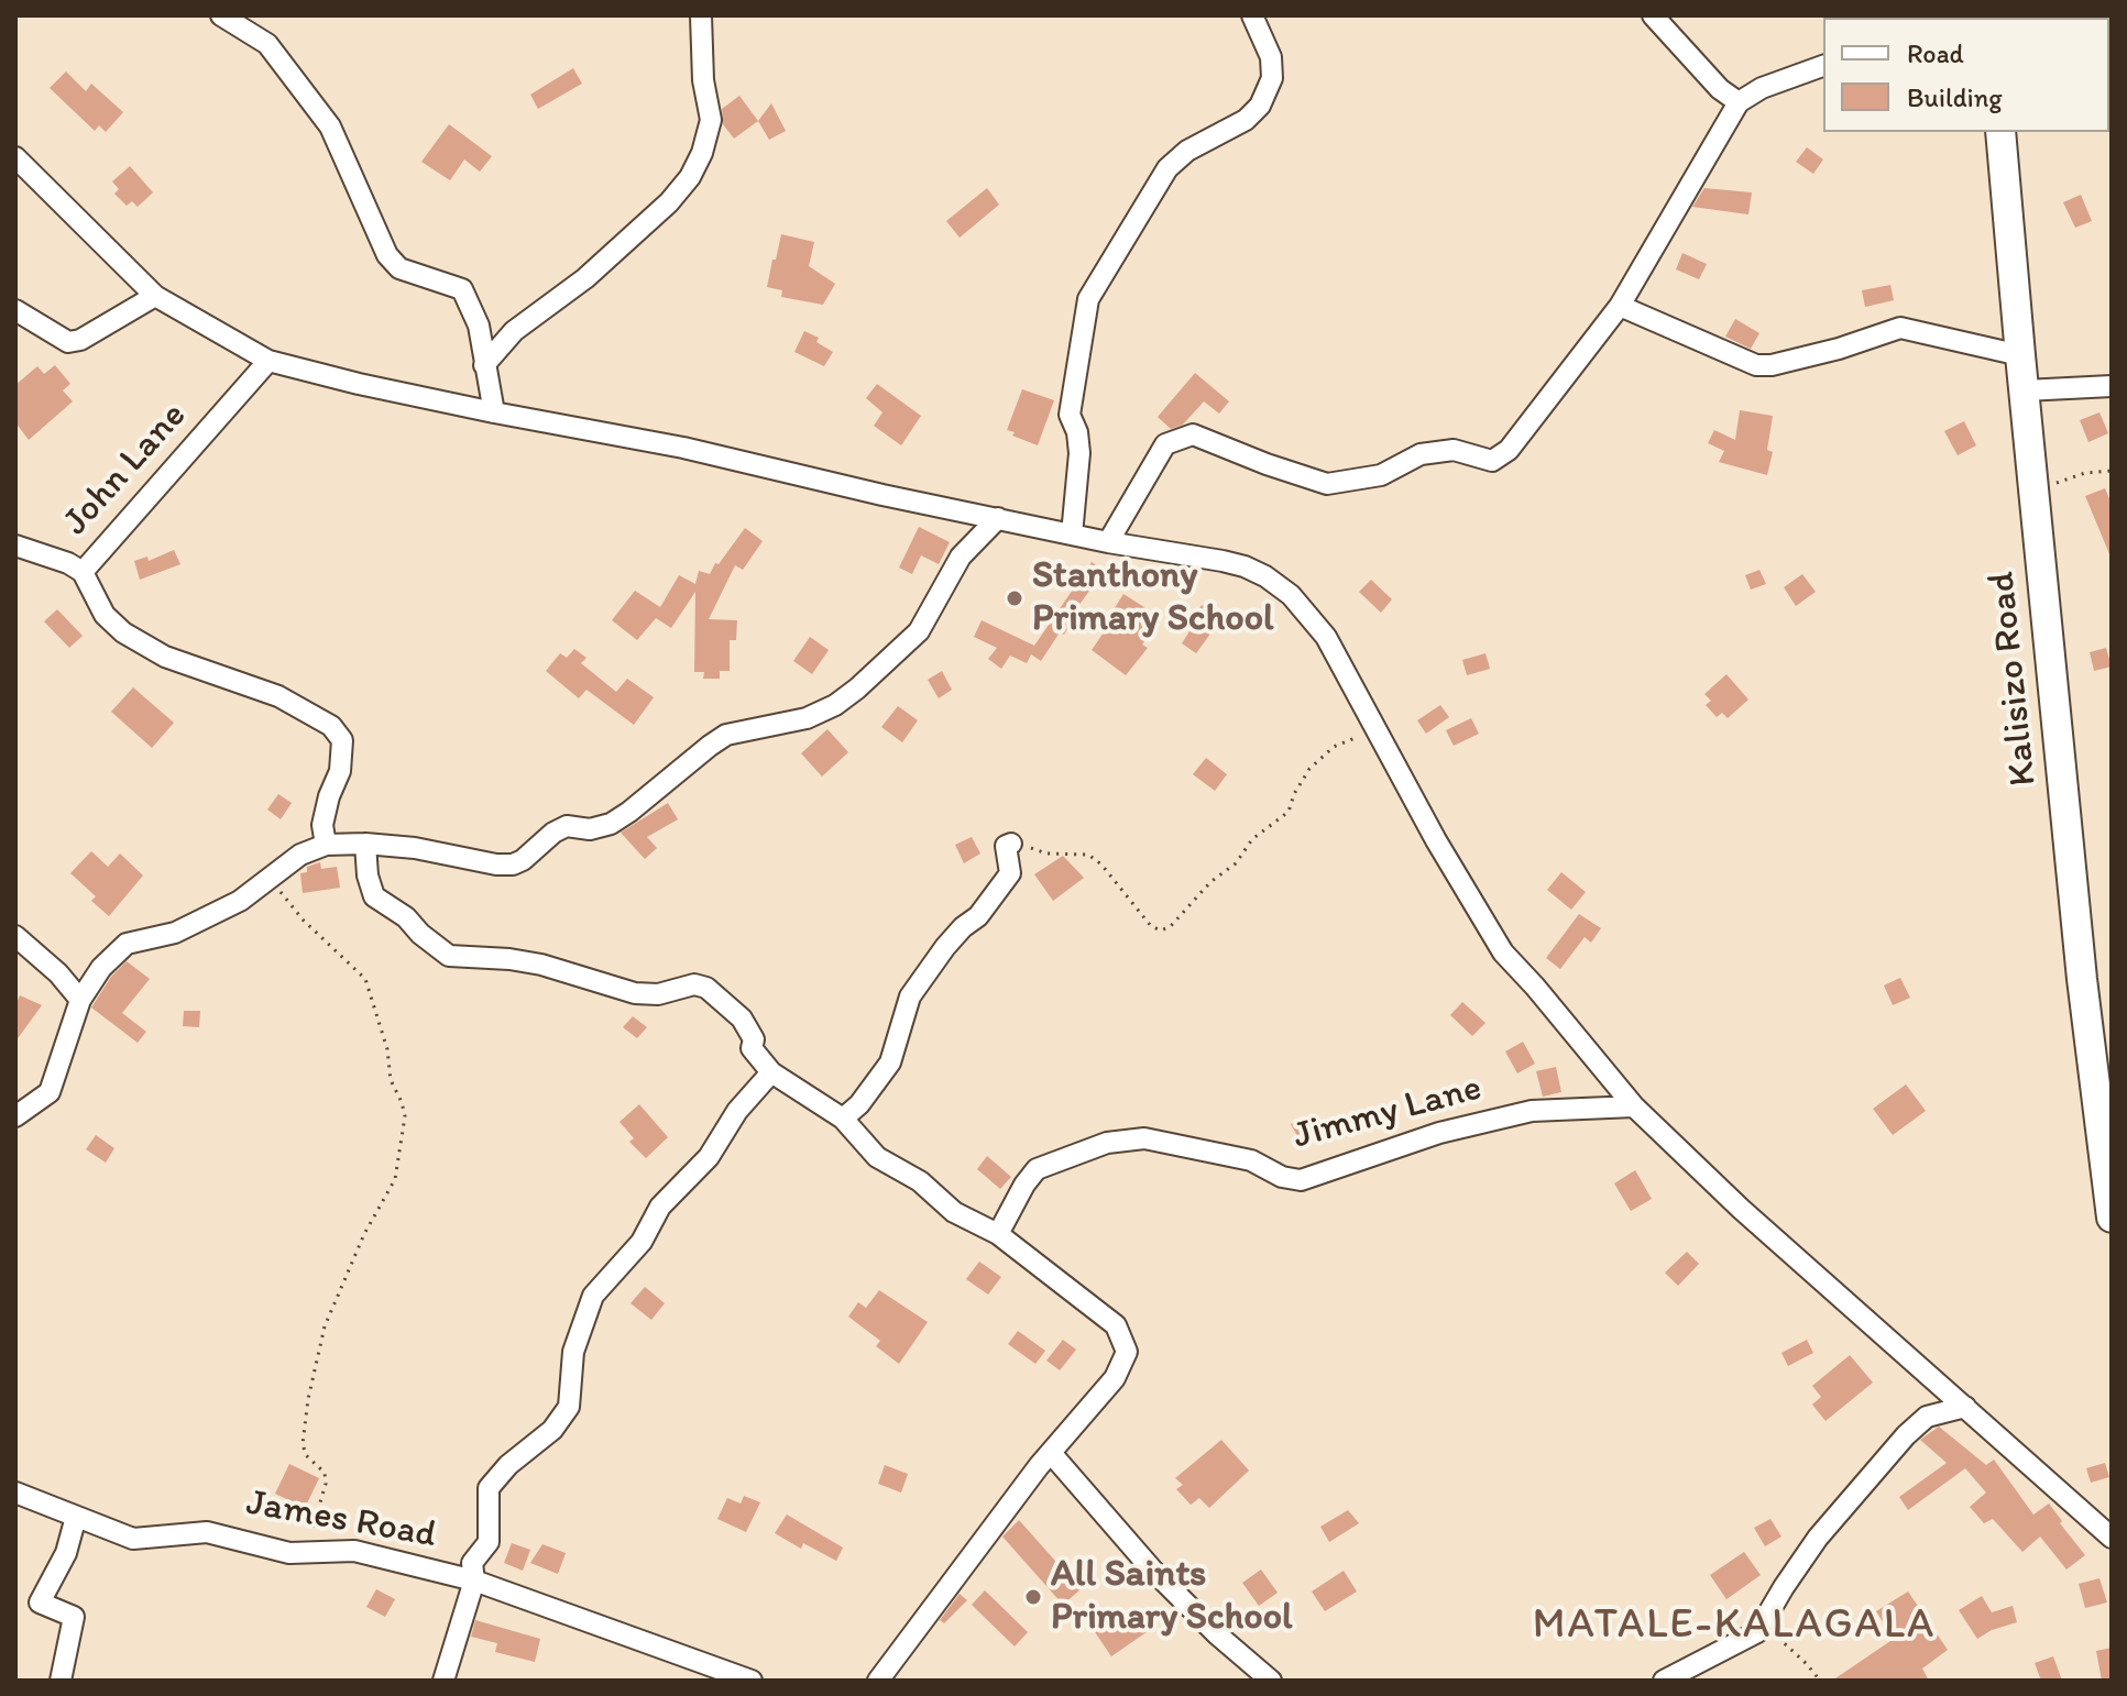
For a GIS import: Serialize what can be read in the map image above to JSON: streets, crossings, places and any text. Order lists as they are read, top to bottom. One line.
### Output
{"streets":{"street":["John Lane","Kalisizo Road","Jimmy Lane","James Road"]},"districts":["MATALE-KALAGALA"],"places":["Stanthony Primary School","All Saints Primary School"],"legend":["Road","Building"]}
